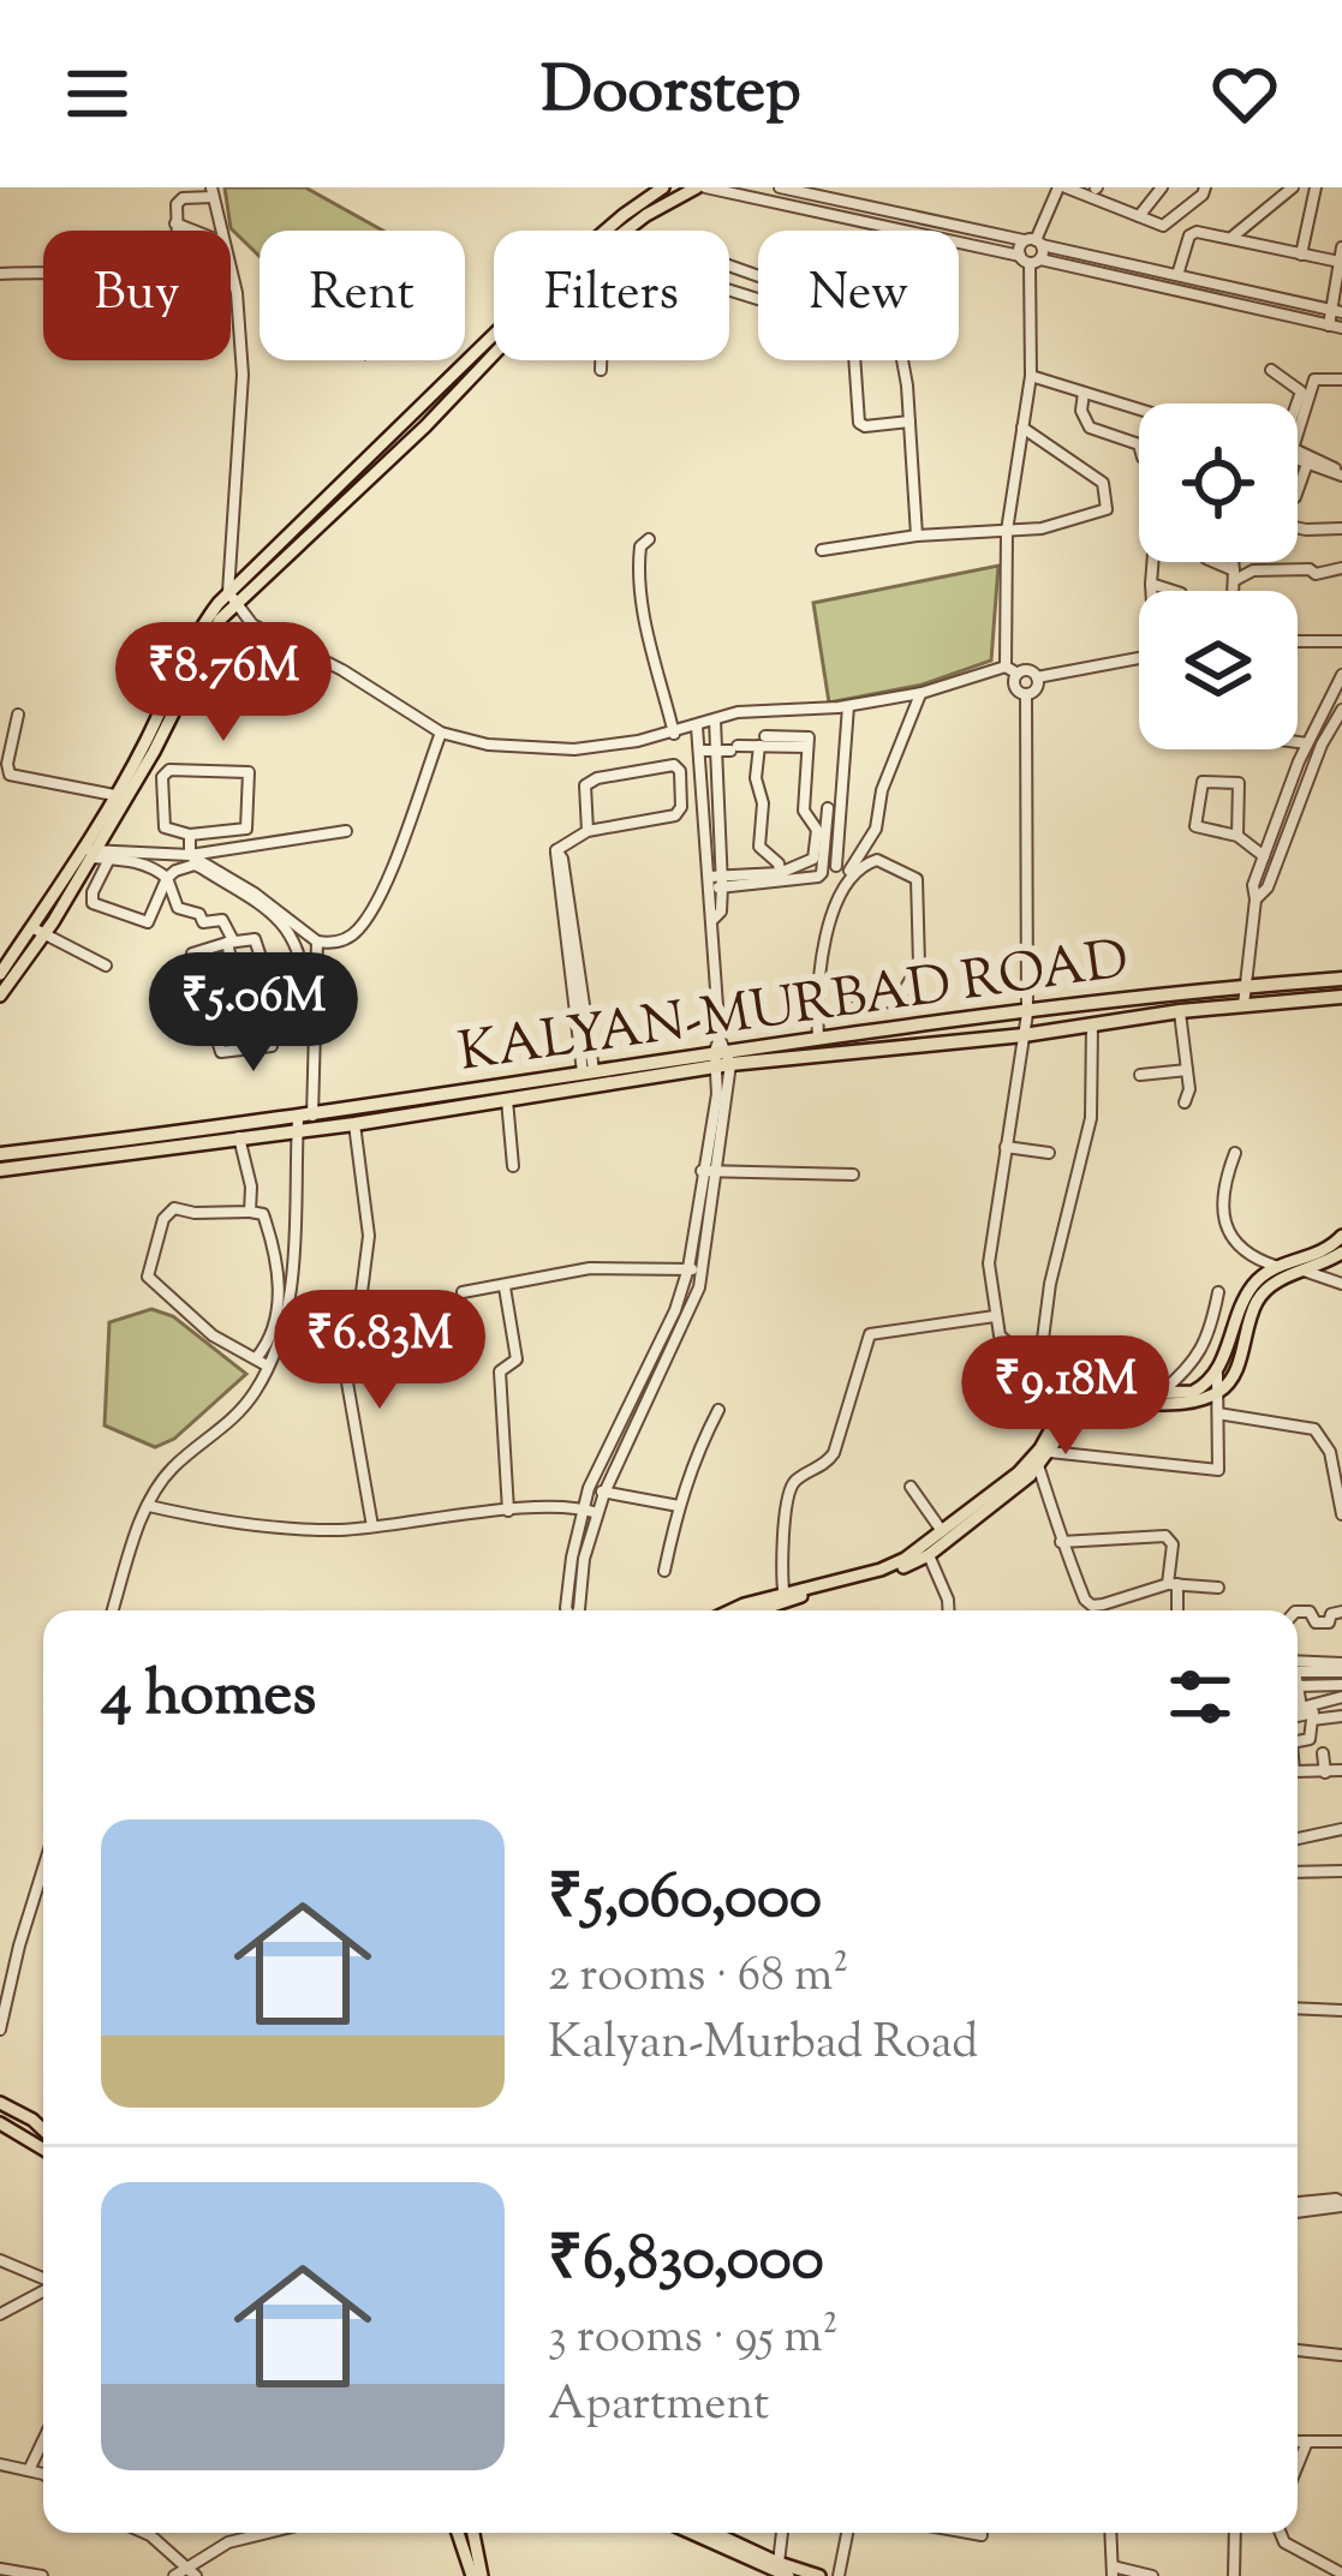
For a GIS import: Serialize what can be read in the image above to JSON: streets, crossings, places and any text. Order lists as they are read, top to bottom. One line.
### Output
{"streets":{"highway":["KALYAN-MURBAD ROAD"]},"page":{"header":"Doorstep","chip":["Buy","Rent","Filters","New"],"price":["₹8.76M","₹5.06M","₹6.83M","₹9.18M"],"heading":"4 homes","list":[{"name":"₹5,060,000","note":"2 rooms · 68 m² · Kalyan-Murbad Road"},{"name":"₹6,830,000","note":"3 rooms · 95 m² · Apartment"}]}}
